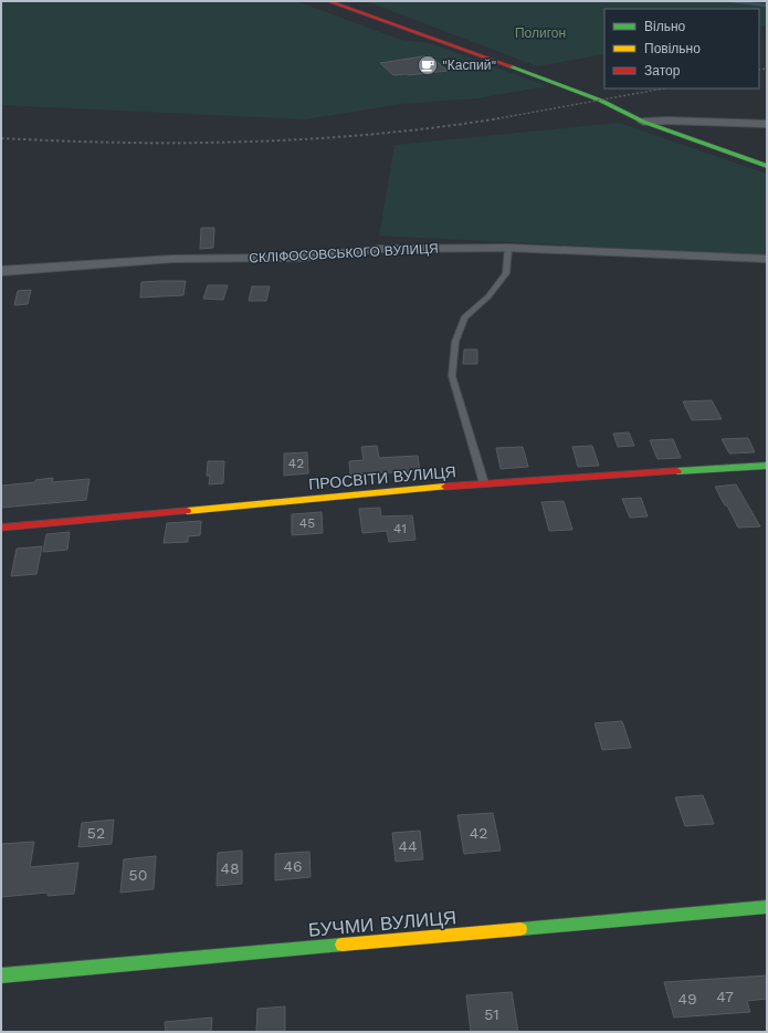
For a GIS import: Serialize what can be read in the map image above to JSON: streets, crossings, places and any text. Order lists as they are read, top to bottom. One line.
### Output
{"streets":{"street":["СКЛІФОСОВСЬКОГО ВУЛИЦЯ","ПРОСВІТИ ВУЛИЦЯ","БУЧМИ ВУЛИЦЯ"]},"parks":["Полигон"],"places":{"cafe":["\"Каспий\""]},"house_numbers":["42","45","41","52","42","44","46","48","50","47","49","51"],"legend":["Вільно","Повільно","Затор"]}
